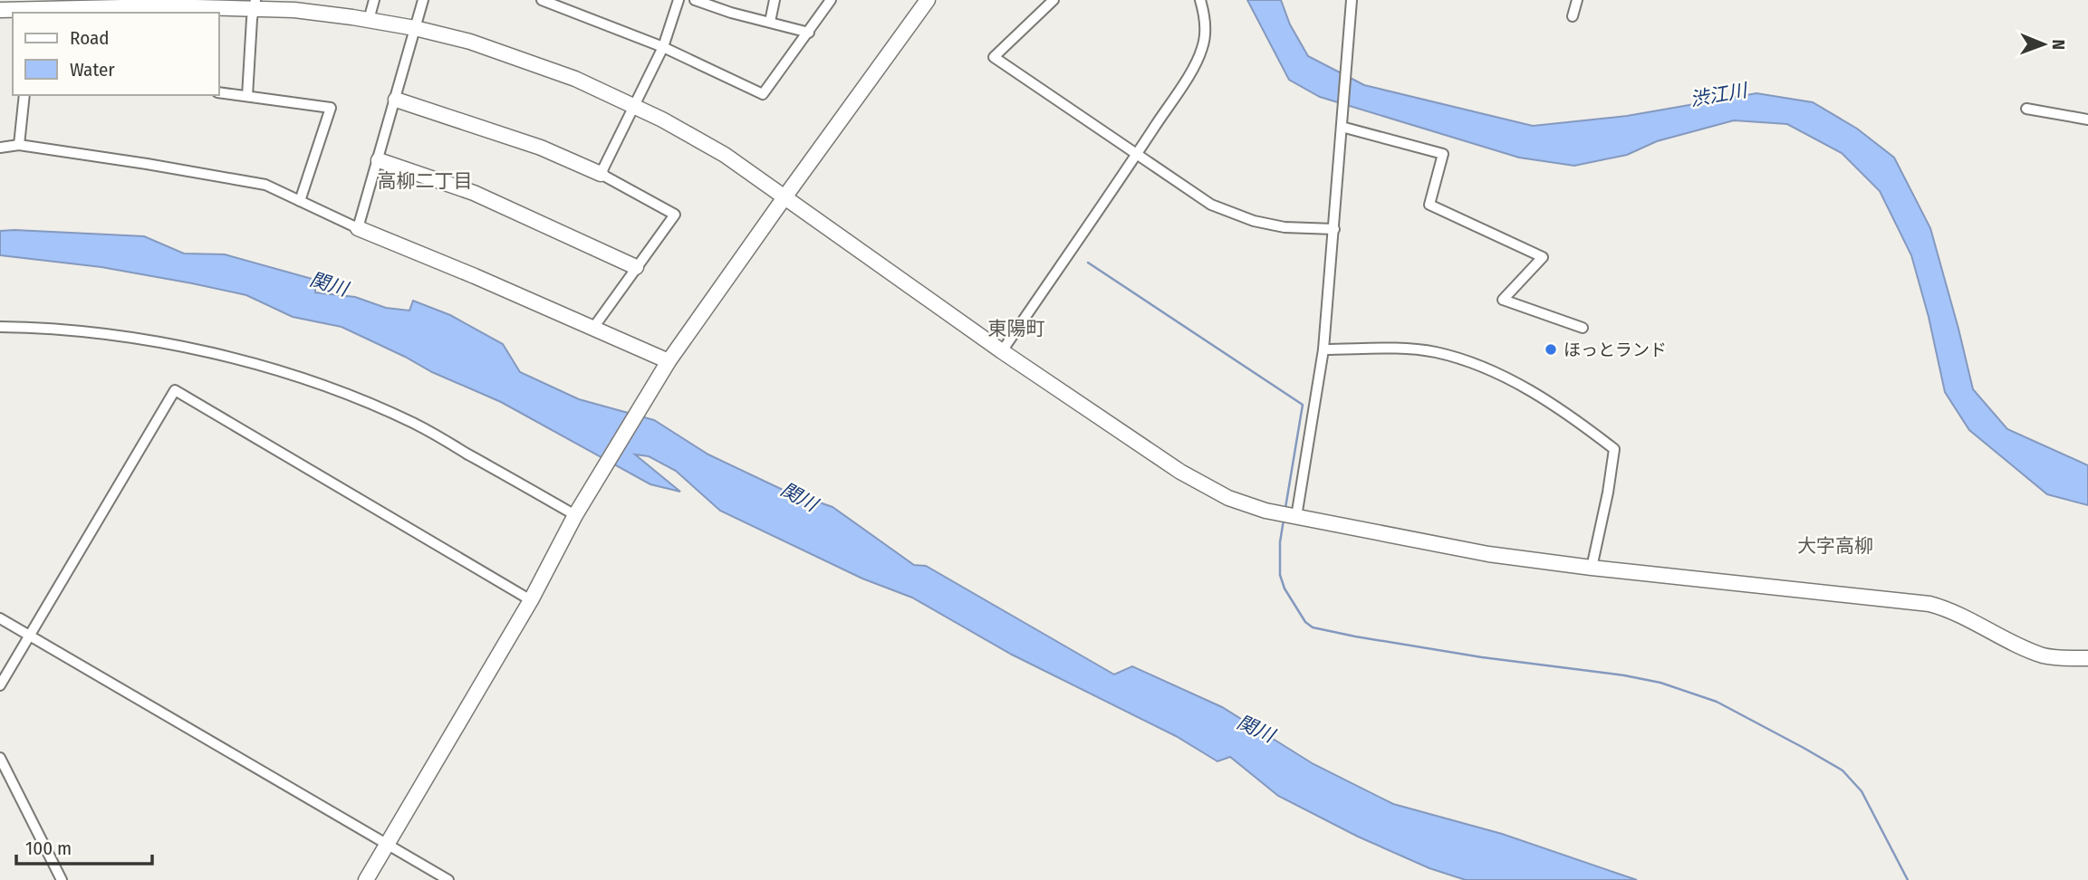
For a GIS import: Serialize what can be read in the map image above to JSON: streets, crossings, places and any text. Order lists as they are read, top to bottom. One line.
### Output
{"districts":["高柳二丁目","東陽町","大字高柳"],"water":["渋江川","関川"],"places":["ほっとランド"],"legend":["Road","Water"],"scale_bar":"100 m","north":"right"}
